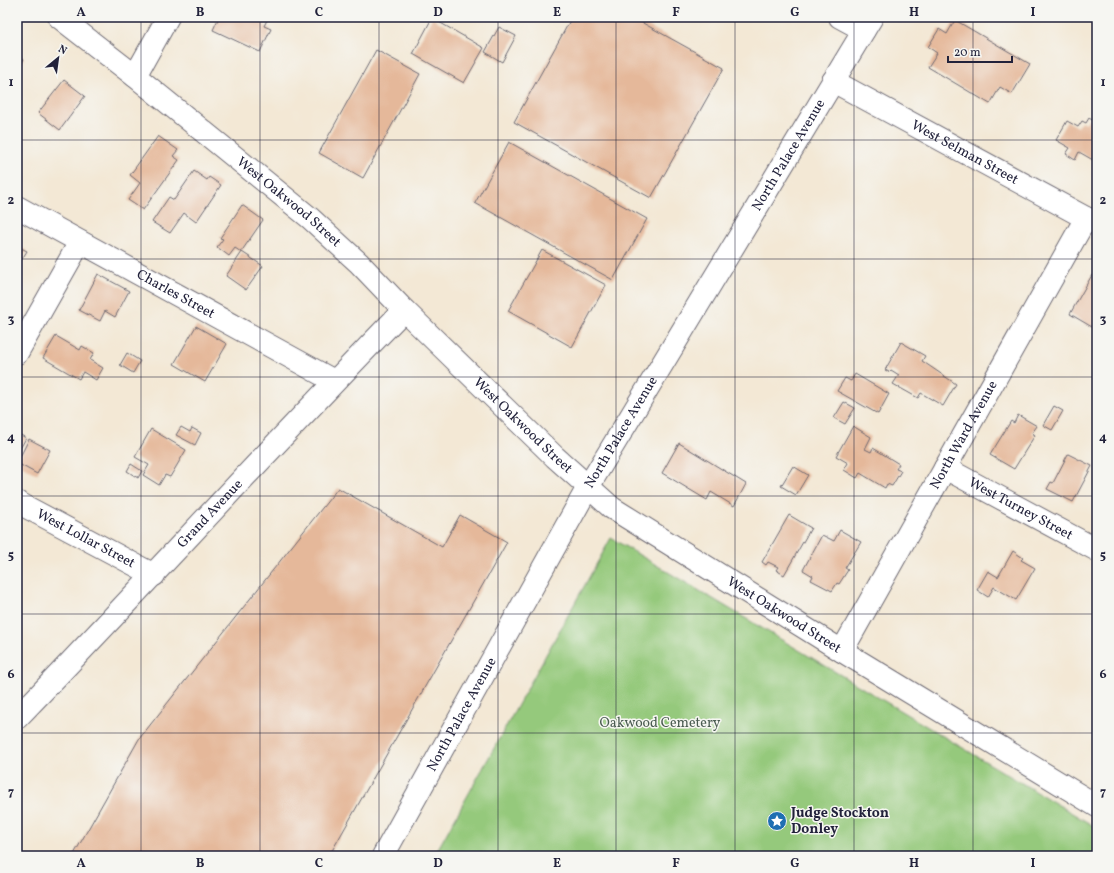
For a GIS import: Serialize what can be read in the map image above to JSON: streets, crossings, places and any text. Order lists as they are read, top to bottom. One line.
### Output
{"streets":{"street":["West Selman Street","North Palace Avenue","West Oakwood Street","Charles Street","North Ward Avenue","West Turney Street","Grand Avenue","West Lollar Street"]},"crossings":[["West Selman Street","North Palace Avenue"],["West Selman Street","North Ward Avenue"],["North Palace Avenue","West Oakwood Street"],["West Oakwood Street","North Ward Avenue"],["West Oakwood Street","Grand Avenue"],["Charles Street","Grand Avenue"],["North Ward Avenue","West Turney Street"],["Grand Avenue","West Lollar Street"]],"parks":["Oakwood Cemetery"],"places":{"place":["Judge Stockton Donley"]},"scale_bar":"20 m","north":"top right","grid":{"columns":["A","B","C","D","E","F","G","H","I"],"rows":["1","2","3","4","5","6","7"]}}
